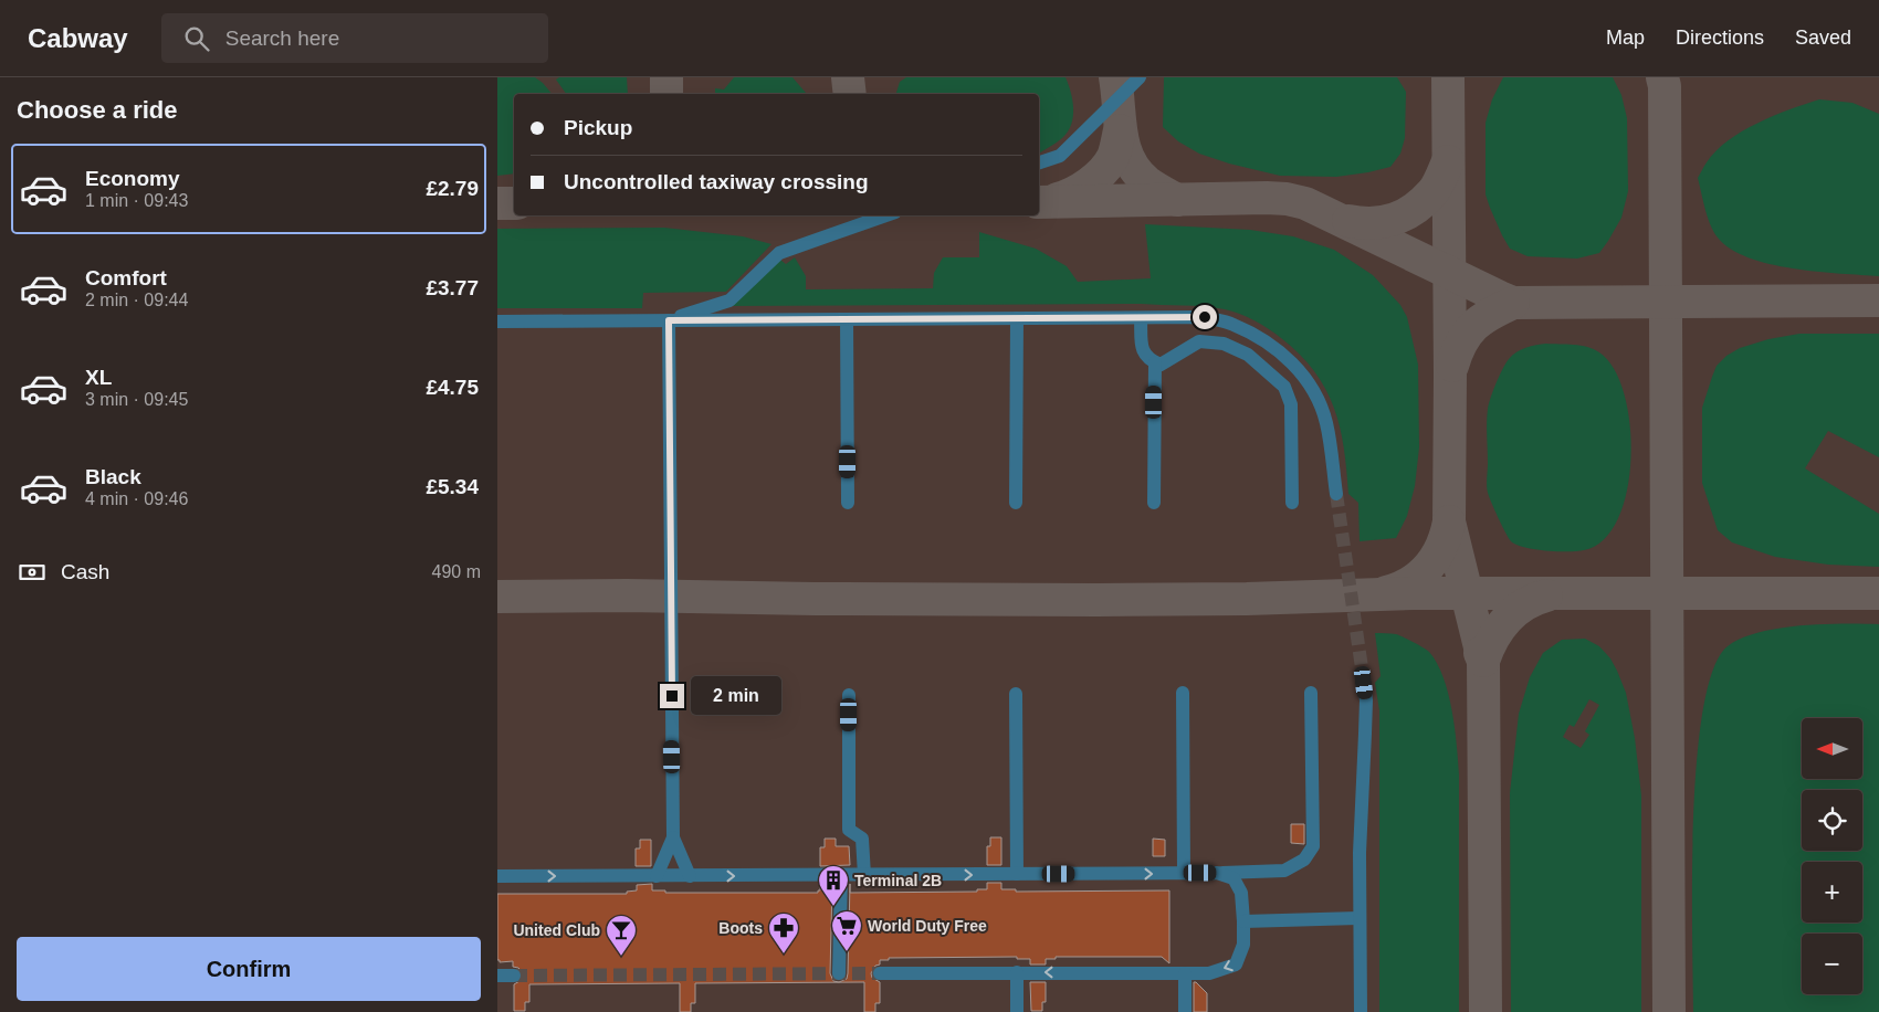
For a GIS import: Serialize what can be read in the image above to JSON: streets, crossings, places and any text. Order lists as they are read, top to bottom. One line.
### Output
{"places":{"building":["Terminal 2B"],"supermarket":["World Duty Free"],"pharmacy":["Boots"],"bar":["United Club"]},"north":"left","page":{"header":"Cabway","search":"Search here","nav":["Map","Directions","Saved"],"heading":"Choose a ride","banner":["Pickup","Uncontrolled taxiway crossing"],"list":[{"name":"Economy","note":"1 min · 09:43","value":"£2.79"},{"name":"Comfort","note":"2 min · 09:44","value":"£3.77"},{"name":"XL","note":"3 min · 09:45","value":"£4.75"},{"name":"Black","note":"4 min · 09:46","value":"£5.34"}],"pay":["Cash","490 m"],"bubble":"2 min","map_buttons":["+","−"],"buttons":"Confirm"}}
